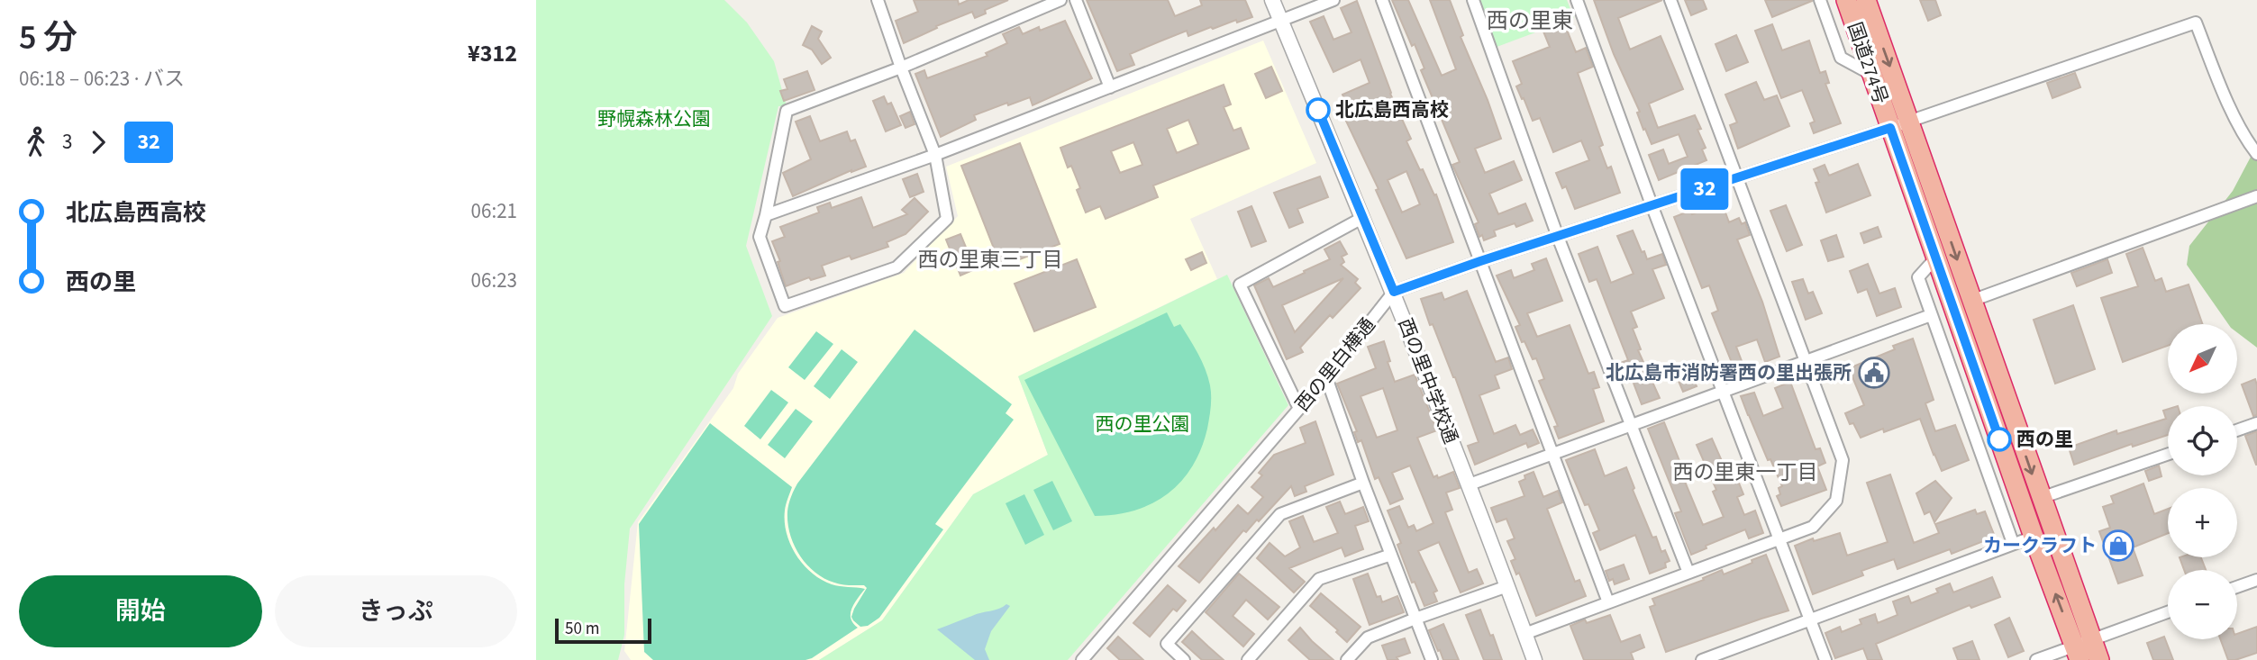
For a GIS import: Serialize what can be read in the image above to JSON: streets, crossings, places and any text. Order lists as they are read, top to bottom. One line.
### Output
{"streets":{"highway":["国道274号"],"street":["西の里白樺通","西の里中学校通"]},"crossings":[["西の里白樺通","西の里中学校通"]],"districts":["西の里東","西の里東三丁目","西の里東一丁目"],"parks":["野幌森林公園","西の里公園"],"places":{"other":["北広島西高校","西の里"],"public building":["北広島市消防署西の里出張所"],"shop":["カークラフト"]},"lines":["bus line 32"],"scale_bar":"50 m","north":"bottom left","page":{"heading":["5 分","06:18 – 06:23 · バス","¥312"],"on_map":"32","legs":["3","32"],"list":[{"name":"北広島西高校","value":"06:21"},{"name":"西の里","value":"06:23"}],"map_buttons":["+","−"],"buttons":["開始","きっぷ"],"scale":"50 m"}}
